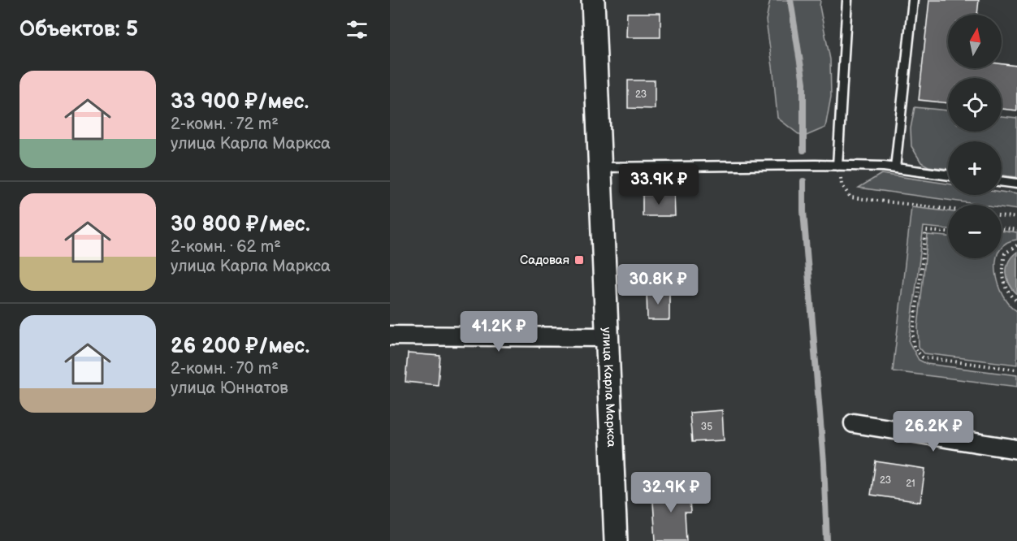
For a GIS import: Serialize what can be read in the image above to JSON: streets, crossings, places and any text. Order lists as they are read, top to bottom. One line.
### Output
{"streets":{"street":["улица Карла Маркса"]},"places":{"transit":["Садовая"]},"house_numbers":["23","35","23","21"],"north":"top","page":{"heading":"Объектов: 5","map_buttons":["+","−"],"list":[{"name":"33 900 ₽/мес.","note":"2-комн. · 72 m² · улица Карла Маркса"},{"name":"30 800 ₽/мес.","note":"2-комн. · 62 m² · улица Карла Маркса"},{"name":"26 200 ₽/мес.","note":"2-комн. · 70 m² · улица Юннатов"}],"price":["33.9K ₽","30.8K ₽","41.2K ₽","26.2K ₽","32.9K ₽"]}}
